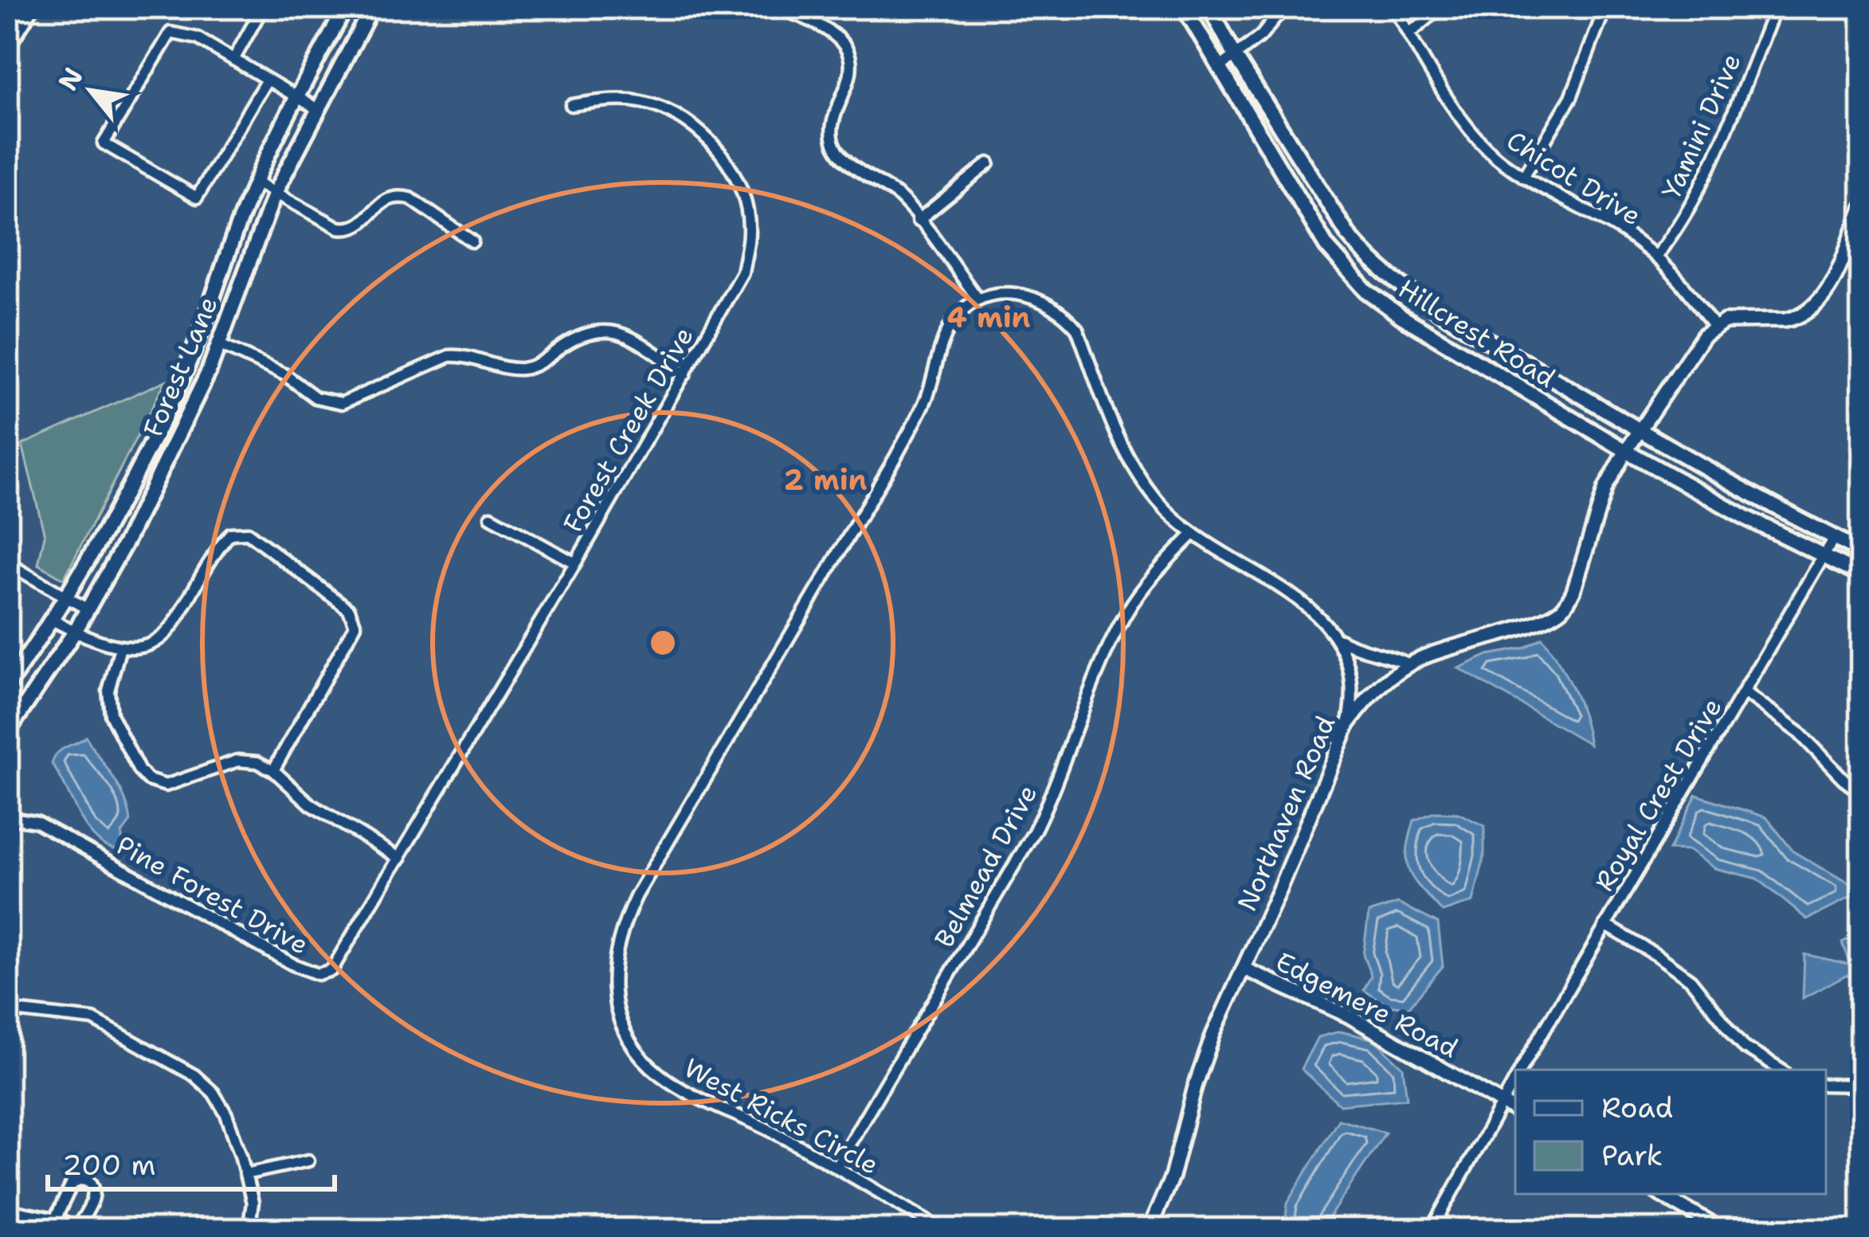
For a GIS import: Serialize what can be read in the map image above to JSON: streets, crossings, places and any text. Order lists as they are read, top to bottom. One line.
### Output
{"streets":{"main road":["Hillcrest Road","Forest Lane"],"street":["Yamini Drive","Chicot Drive","Forest Creek Drive","Royal Crest Drive","Northaven Road","Belmead Drive","Pine Forest Drive","Edgemere Road","West Ricks Circle"]},"crossings":[["Yamini Drive","Chicot Drive"],["Chicot Drive","Northaven Road"],["Hillcrest Road","Royal Crest Drive"],["Hillcrest Road","Northaven Road"],["Forest Creek Drive","Pine Forest Drive"],["Royal Crest Drive","Edgemere Road"],["Northaven Road","Edgemere Road"],["Belmead Drive","West Ricks Circle"]],"legend":["Road","Park"],"scale_bar":"200 m","north":"top left","rings":["4 min","2 min"]}
